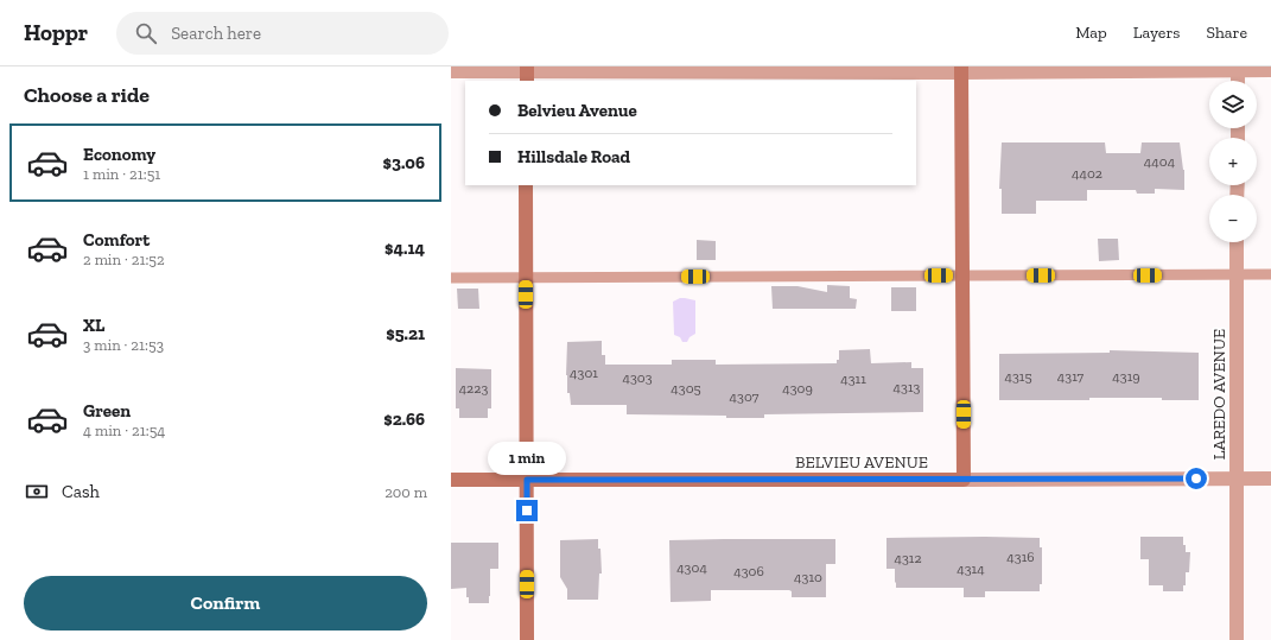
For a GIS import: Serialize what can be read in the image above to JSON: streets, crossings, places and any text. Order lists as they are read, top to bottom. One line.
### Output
{"streets":{"street":["LAREDO AVENUE","BELVIEU AVENUE"]},"crossings":[["LAREDO AVENUE","BELVIEU AVENUE"]],"house_numbers":["4404","4402","4301","4315","4317","4319","4303","4311","4313","4223","4305","4309","4307","4316","4312","4304","4314","4306","4310"],"page":{"header":"Hoppr","search":"Search here","nav":["Map","Layers","Share"],"heading":"Choose a ride","map_buttons":["+","−"],"banner":["Belvieu Avenue","Hillsdale Road"],"list":[{"name":"Economy","note":"1 min · 21:51","value":"$3.06"},{"name":"Comfort","note":"2 min · 21:52","value":"$4.14"},{"name":"XL","note":"3 min · 21:53","value":"$5.21"},{"name":"Green","note":"4 min · 21:54","value":"$2.66"}],"bubble":"1 min","pay":["Cash","200 m"],"buttons":"Confirm"}}
